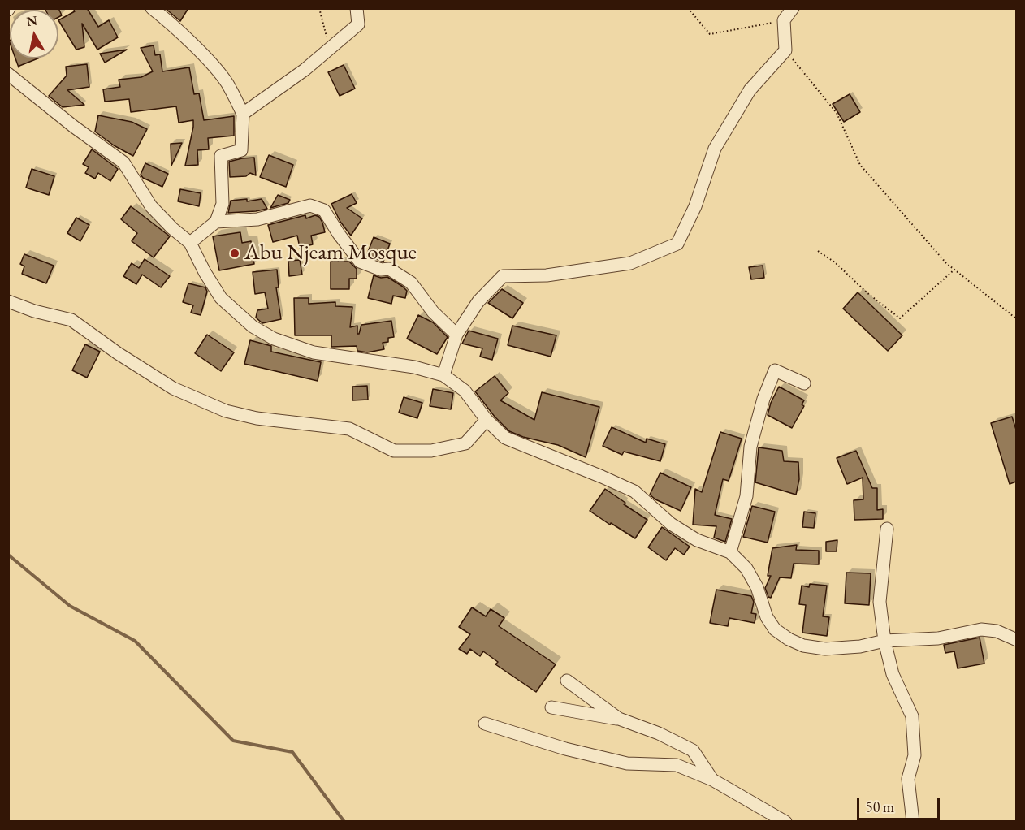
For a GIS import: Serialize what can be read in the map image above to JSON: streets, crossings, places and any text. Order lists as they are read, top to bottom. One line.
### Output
{"places":["Abu Njeam Mosque"],"scale_bar":"50 m","north":"top"}
